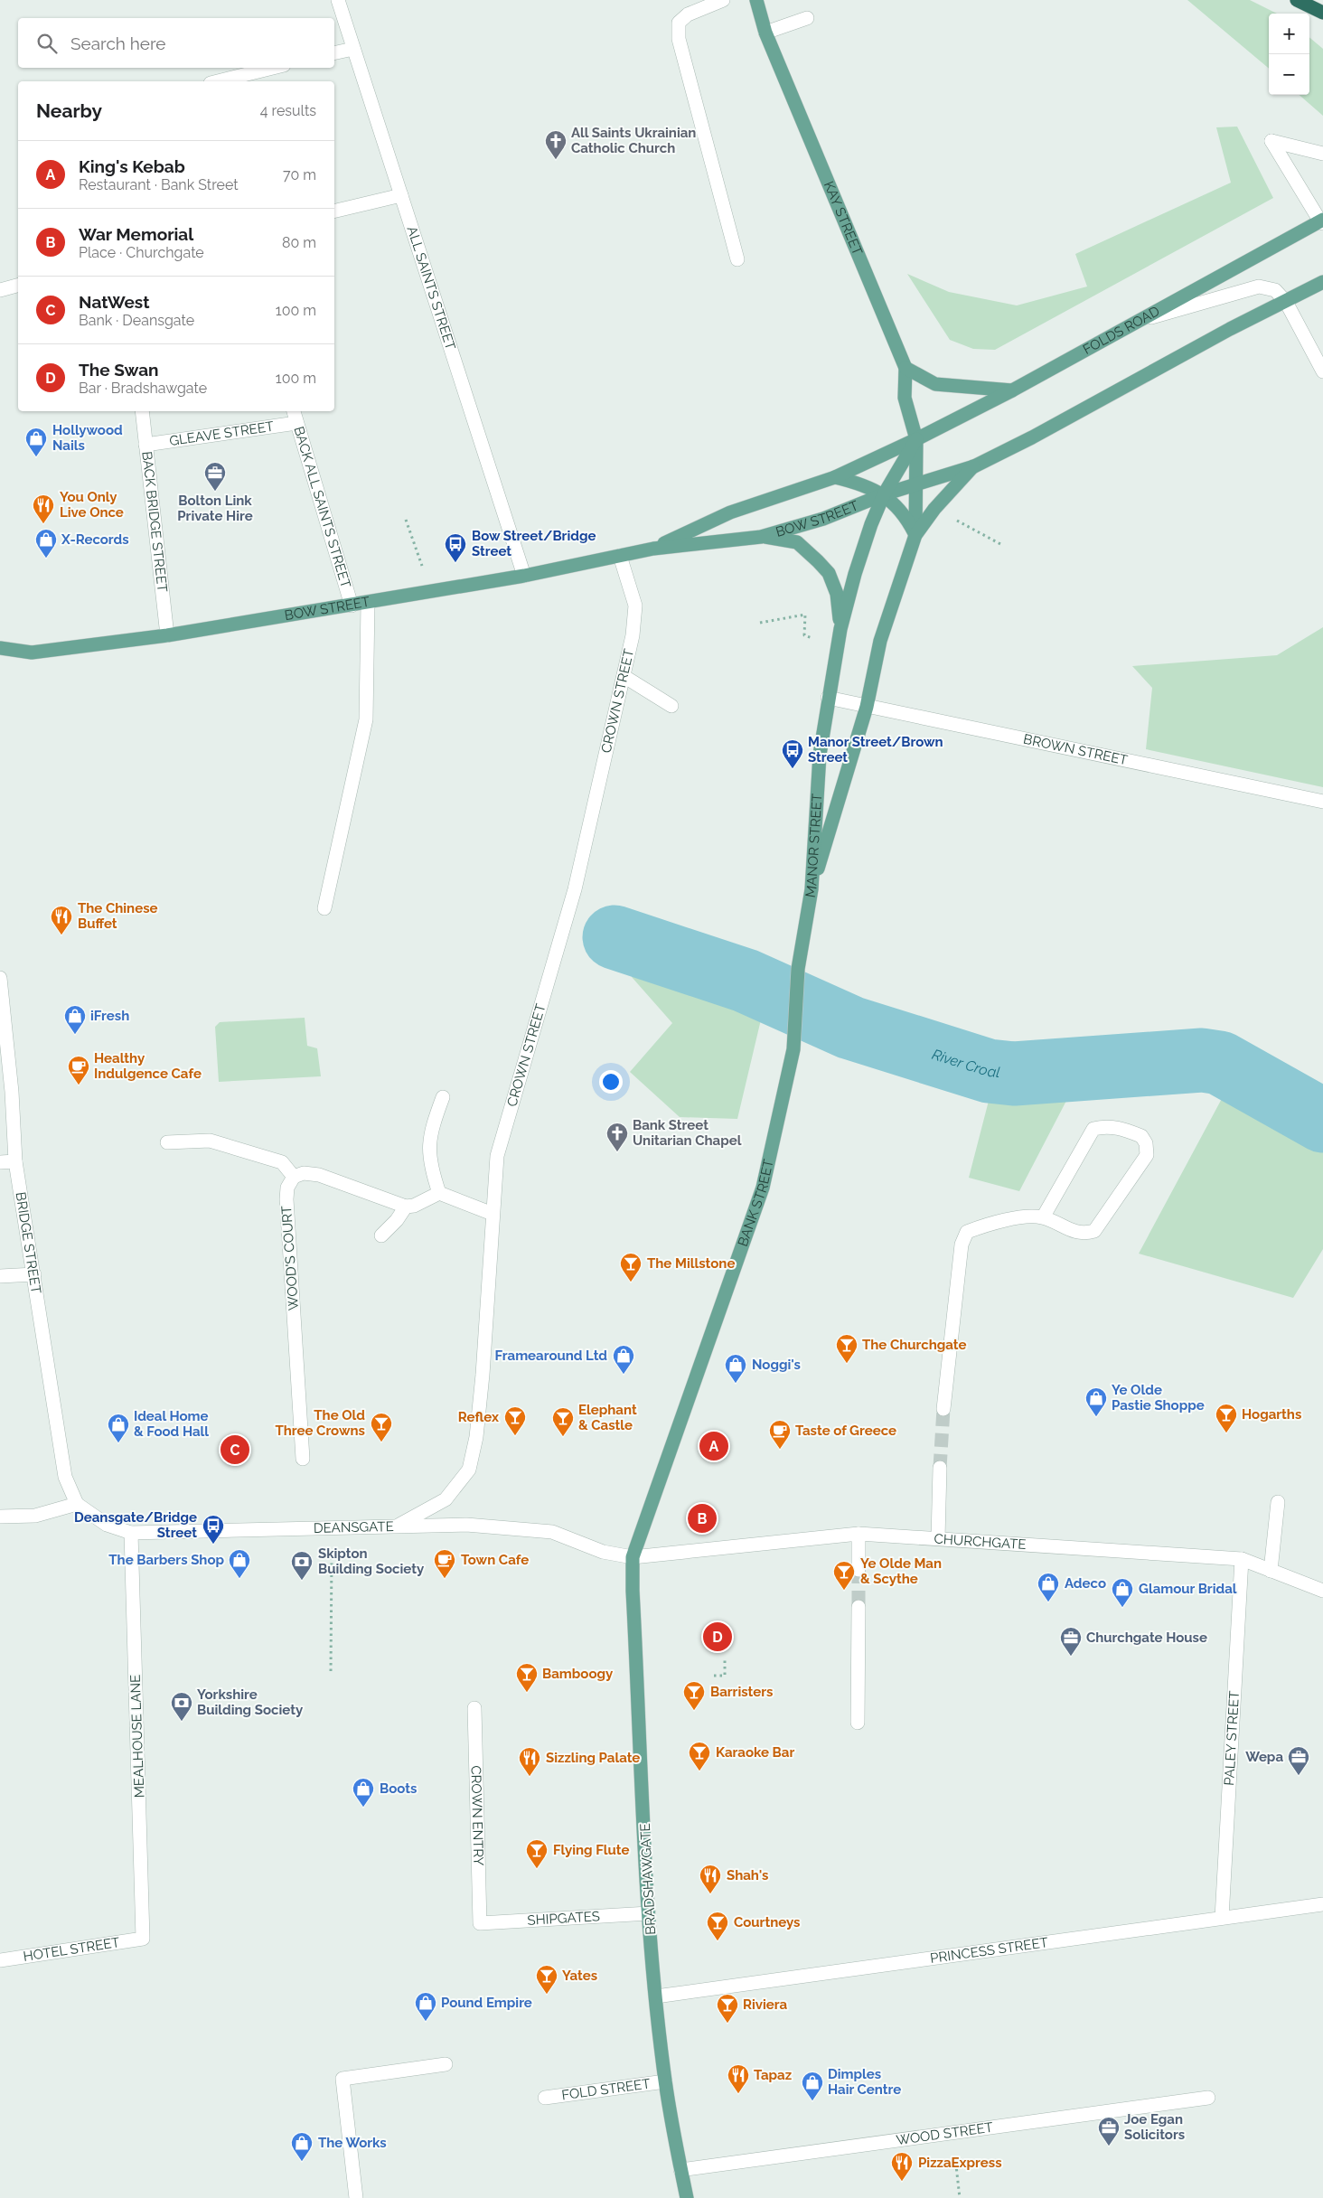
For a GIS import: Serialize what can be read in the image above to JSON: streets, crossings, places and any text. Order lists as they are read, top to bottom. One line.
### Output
{"streets":{"main road":["KAY STREET","FOLDS ROAD","BOW STREET","MANOR STREET","BANK STREET","BRADSHAWGATE"],"street":["ALL SAINTS STREET","GLEAVE STREET","BACK ALL SAINTS STREET","BACK BRIDGE STREET","CROWN STREET","BROWN STREET","BRIDGE STREET","WOOD'S COURT","DEANSGATE","CHURCHGATE","MEALHOUSE LANE","PALEY STREET","CROWN ENTRY","SHIPGATES","HOTEL STREET","PRINCESS STREET","FOLD STREET","WOOD STREET"]},"crossings":[["KAY STREET","FOLDS ROAD"],["KAY STREET","BOW STREET"],["KAY STREET","MANOR STREET"],["ALL SAINTS STREET","BOW STREET"],["FOLDS ROAD","BOW STREET"],["FOLDS ROAD","MANOR STREET"],["GLEAVE STREET","BACK ALL SAINTS STREET"],["GLEAVE STREET","BACK BRIDGE STREET"],["BACK ALL SAINTS STREET","BOW STREET"],["BOW STREET","BACK BRIDGE STREET"],["BOW STREET","CROWN STREET"],["BOW STREET","MANOR STREET"],["CROWN STREET","DEANSGATE"],["BROWN STREET","MANOR STREET"],["MANOR STREET","BANK STREET"],["BANK STREET","DEANSGATE"],["BANK STREET","CHURCHGATE"],["BANK STREET","BRADSHAWGATE"],["BRIDGE STREET","DEANSGATE"],["DEANSGATE","CHURCHGATE"],["DEANSGATE","MEALHOUSE LANE"],["DEANSGATE","BRADSHAWGATE"],["CHURCHGATE","PALEY STREET"],["CHURCHGATE","BRADSHAWGATE"],["MEALHOUSE LANE","HOTEL STREET"],["PALEY STREET","PRINCESS STREET"],["CROWN ENTRY","SHIPGATES"],["BRADSHAWGATE","SHIPGATES"],["BRADSHAWGATE","PRINCESS STREET"],["BRADSHAWGATE","FOLD STREET"],["BRADSHAWGATE","WOOD STREET"]],"water":["River Croal"],"places":{"church":["All Saints Ukrainian Catholic Church","Bank Street Unitarian Chapel"],"shop":["Hollywood Nails","X-Records","iFresh","Framearound Ltd","Noggi's","Ye Olde Pastie Shoppe","Ideal Home & Food Hall","The Barbers Shop","Adeco","Glamour Bridal","Boots","Pound Empire","Dimples Hair Centre","The Works"],"office":["Bolton Link Private Hire","Churchgate House","Wepa","Joe Egan Solicitors"],"restaurant":["You Only Live Once","The Chinese Buffet","Sizzling Palate","Shah's","Tapaz","PizzaExpress"],"bus stop":["Bow Street/Bridge Street","Manor Street/Brown Street","Deansgate/Bridge Street"],"cafe":["Healthy Indulgence Cafe","Taste of Greece","Town Cafe"],"bar":["The Millstone","The Churchgate","Hogarths","Reflex","Elephant & Castle","The Old Three Crowns","Ye Olde Man & Scythe","Bamboogy","Barristers","Karaoke Bar","Flying Flute","Courtneys","Yates","Riviera"],"bank":["Skipton Building Society","Yorkshire Building Society"]},"page":{"map_buttons":["+","−"],"search":"Search here","heading":["Nearby","4 results"],"list":[{"mark":"A","name":"King's Kebab","note":"Restaurant · Bank Street","value":"70 m"},{"mark":"B","name":"War Memorial","note":"Place · Churchgate","value":"80 m"},{"mark":"C","name":"NatWest","note":"Bank · Deansgate","value":"100 m"},{"mark":"D","name":"The Swan","note":"Bar · Bradshawgate","value":"100 m"}],"pins":["A","C","B","D"]}}
